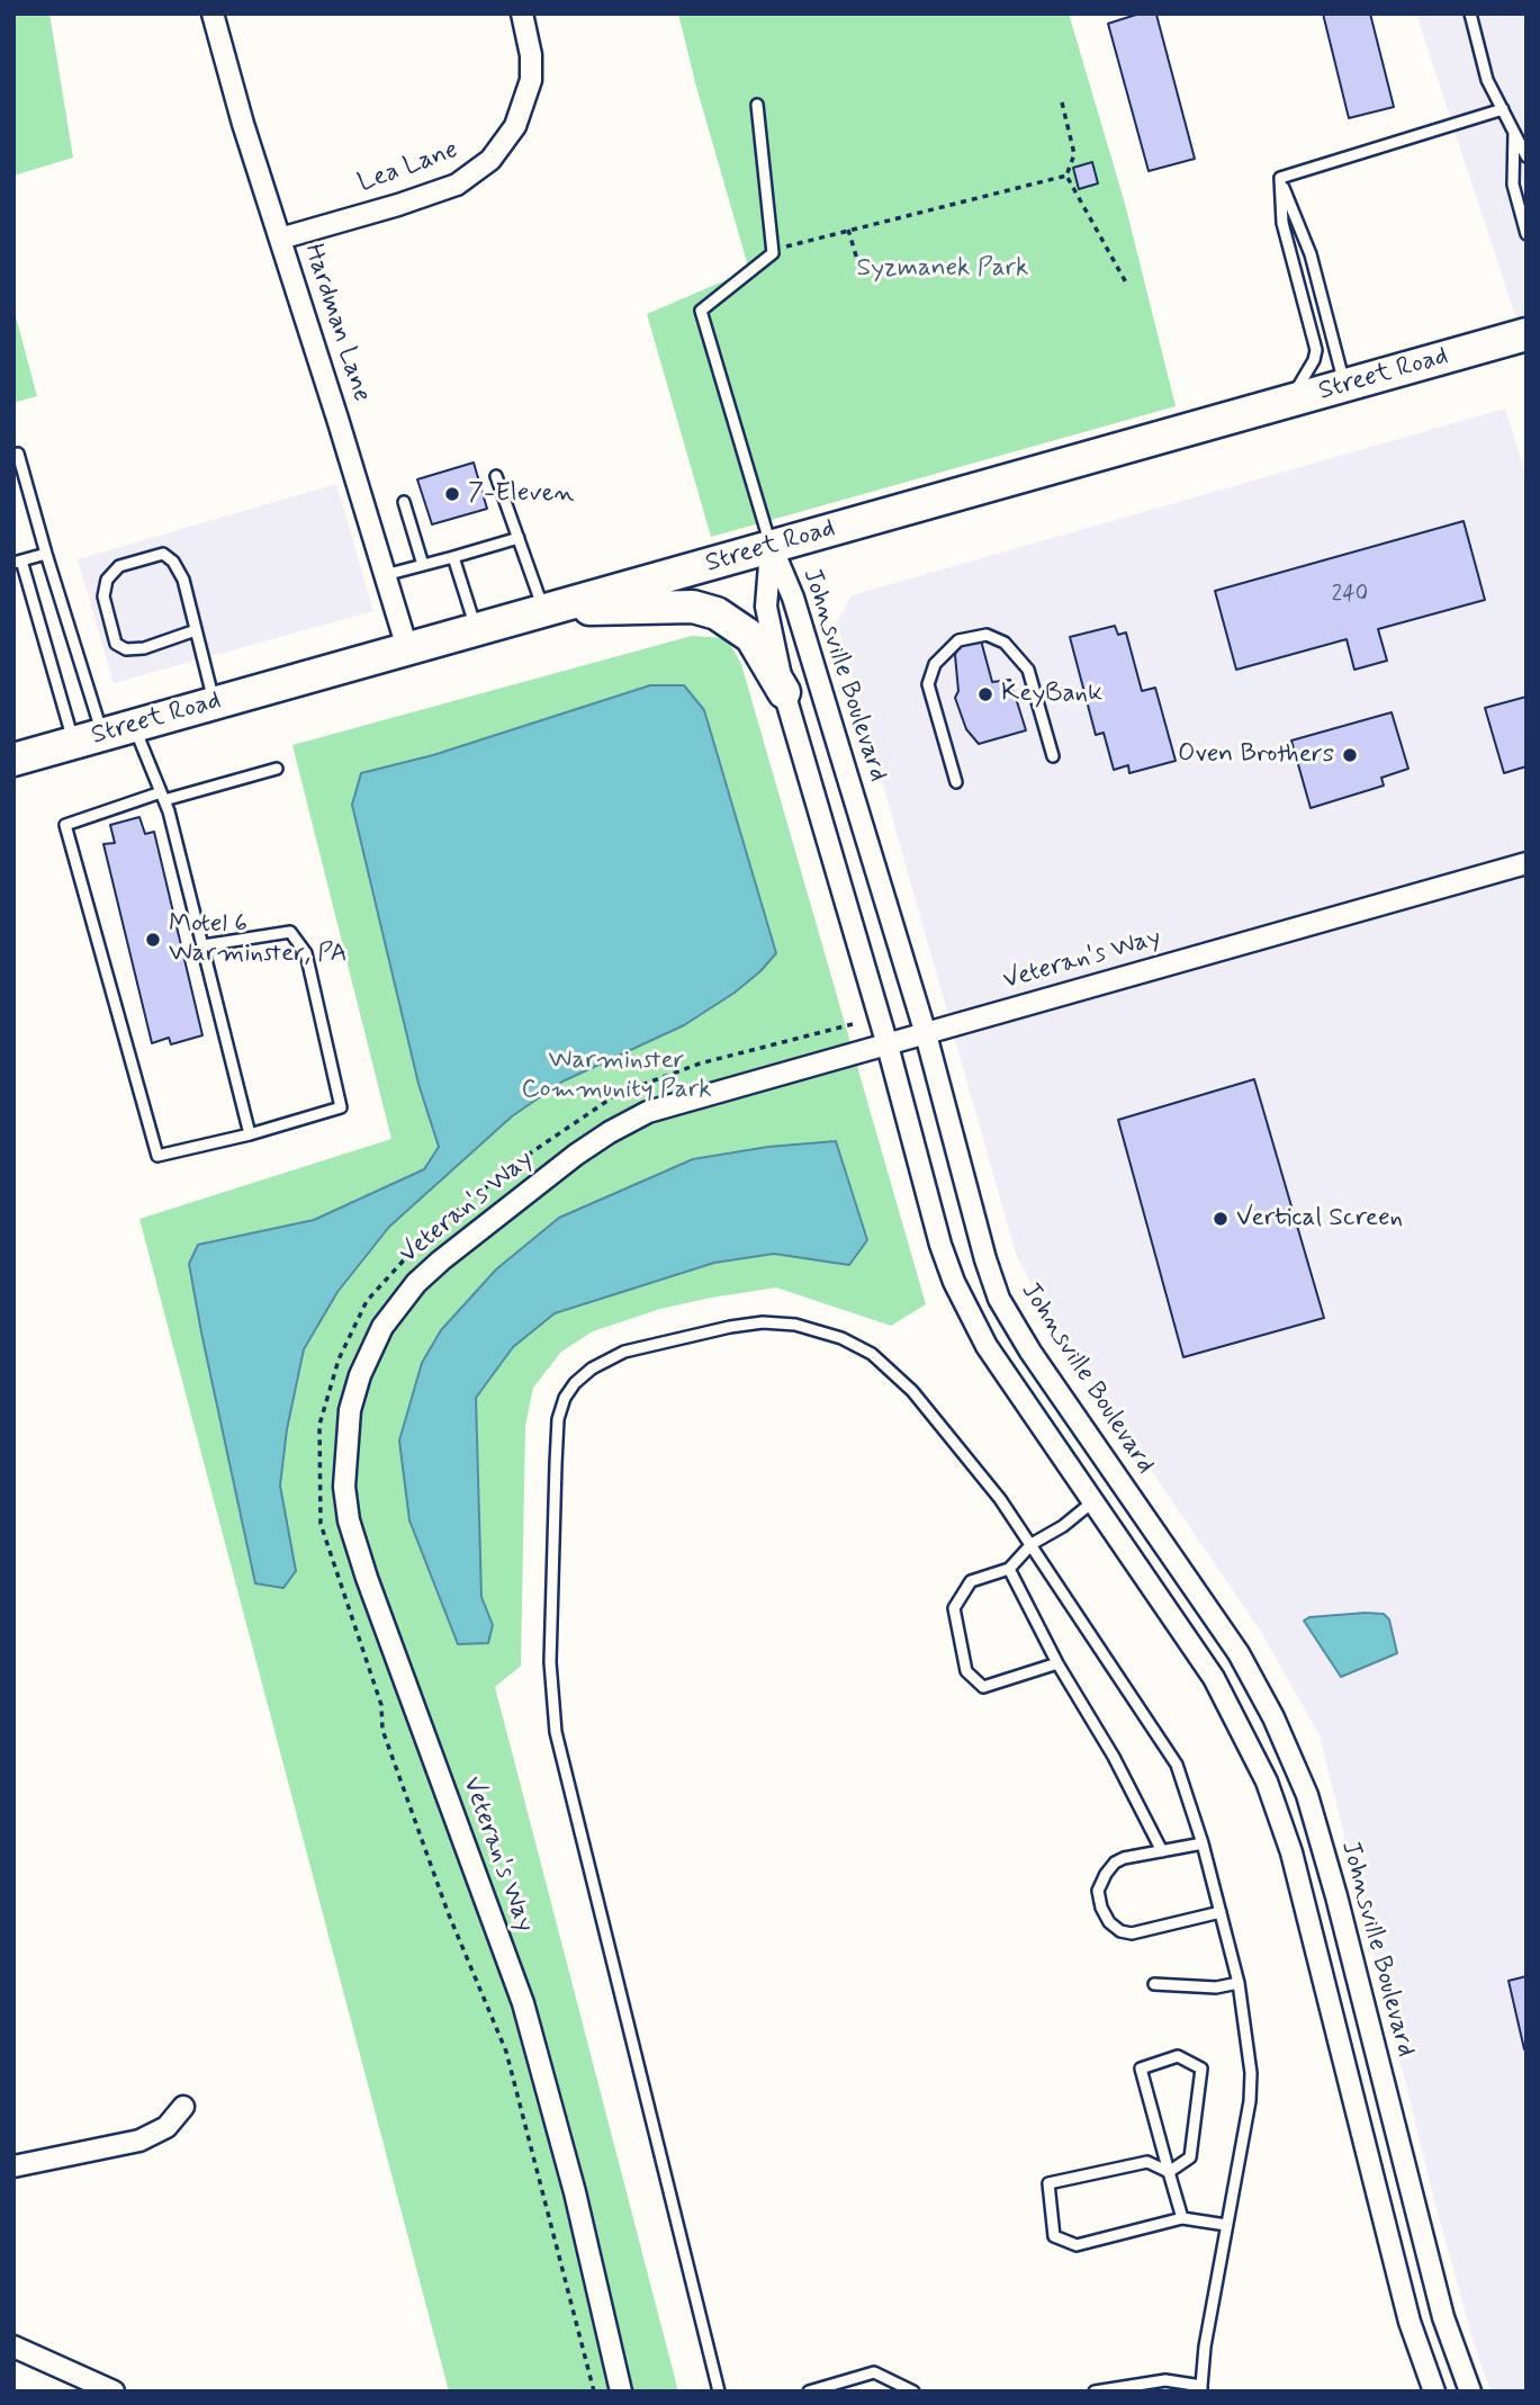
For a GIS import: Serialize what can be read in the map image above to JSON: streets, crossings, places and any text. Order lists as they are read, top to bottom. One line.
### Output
{"streets":{"main road":["Street Road"],"street":["Lea Lane","Hardman Lane","Johnsville Boulevard","Veteran's Way"]},"crossings":[["Lea Lane","Hardman Lane"],["Hardman Lane","Street Road"],["Street Road","Johnsville Boulevard"],["Johnsville Boulevard","Veteran's Way"]],"parks":["Syzmanek Park","Warminster Community Park"],"places":["7-Eleven","KeyBank","Oven Brothers","Motel 6 Warminster, PA","Vertical Screen"],"house_numbers":["240"]}
